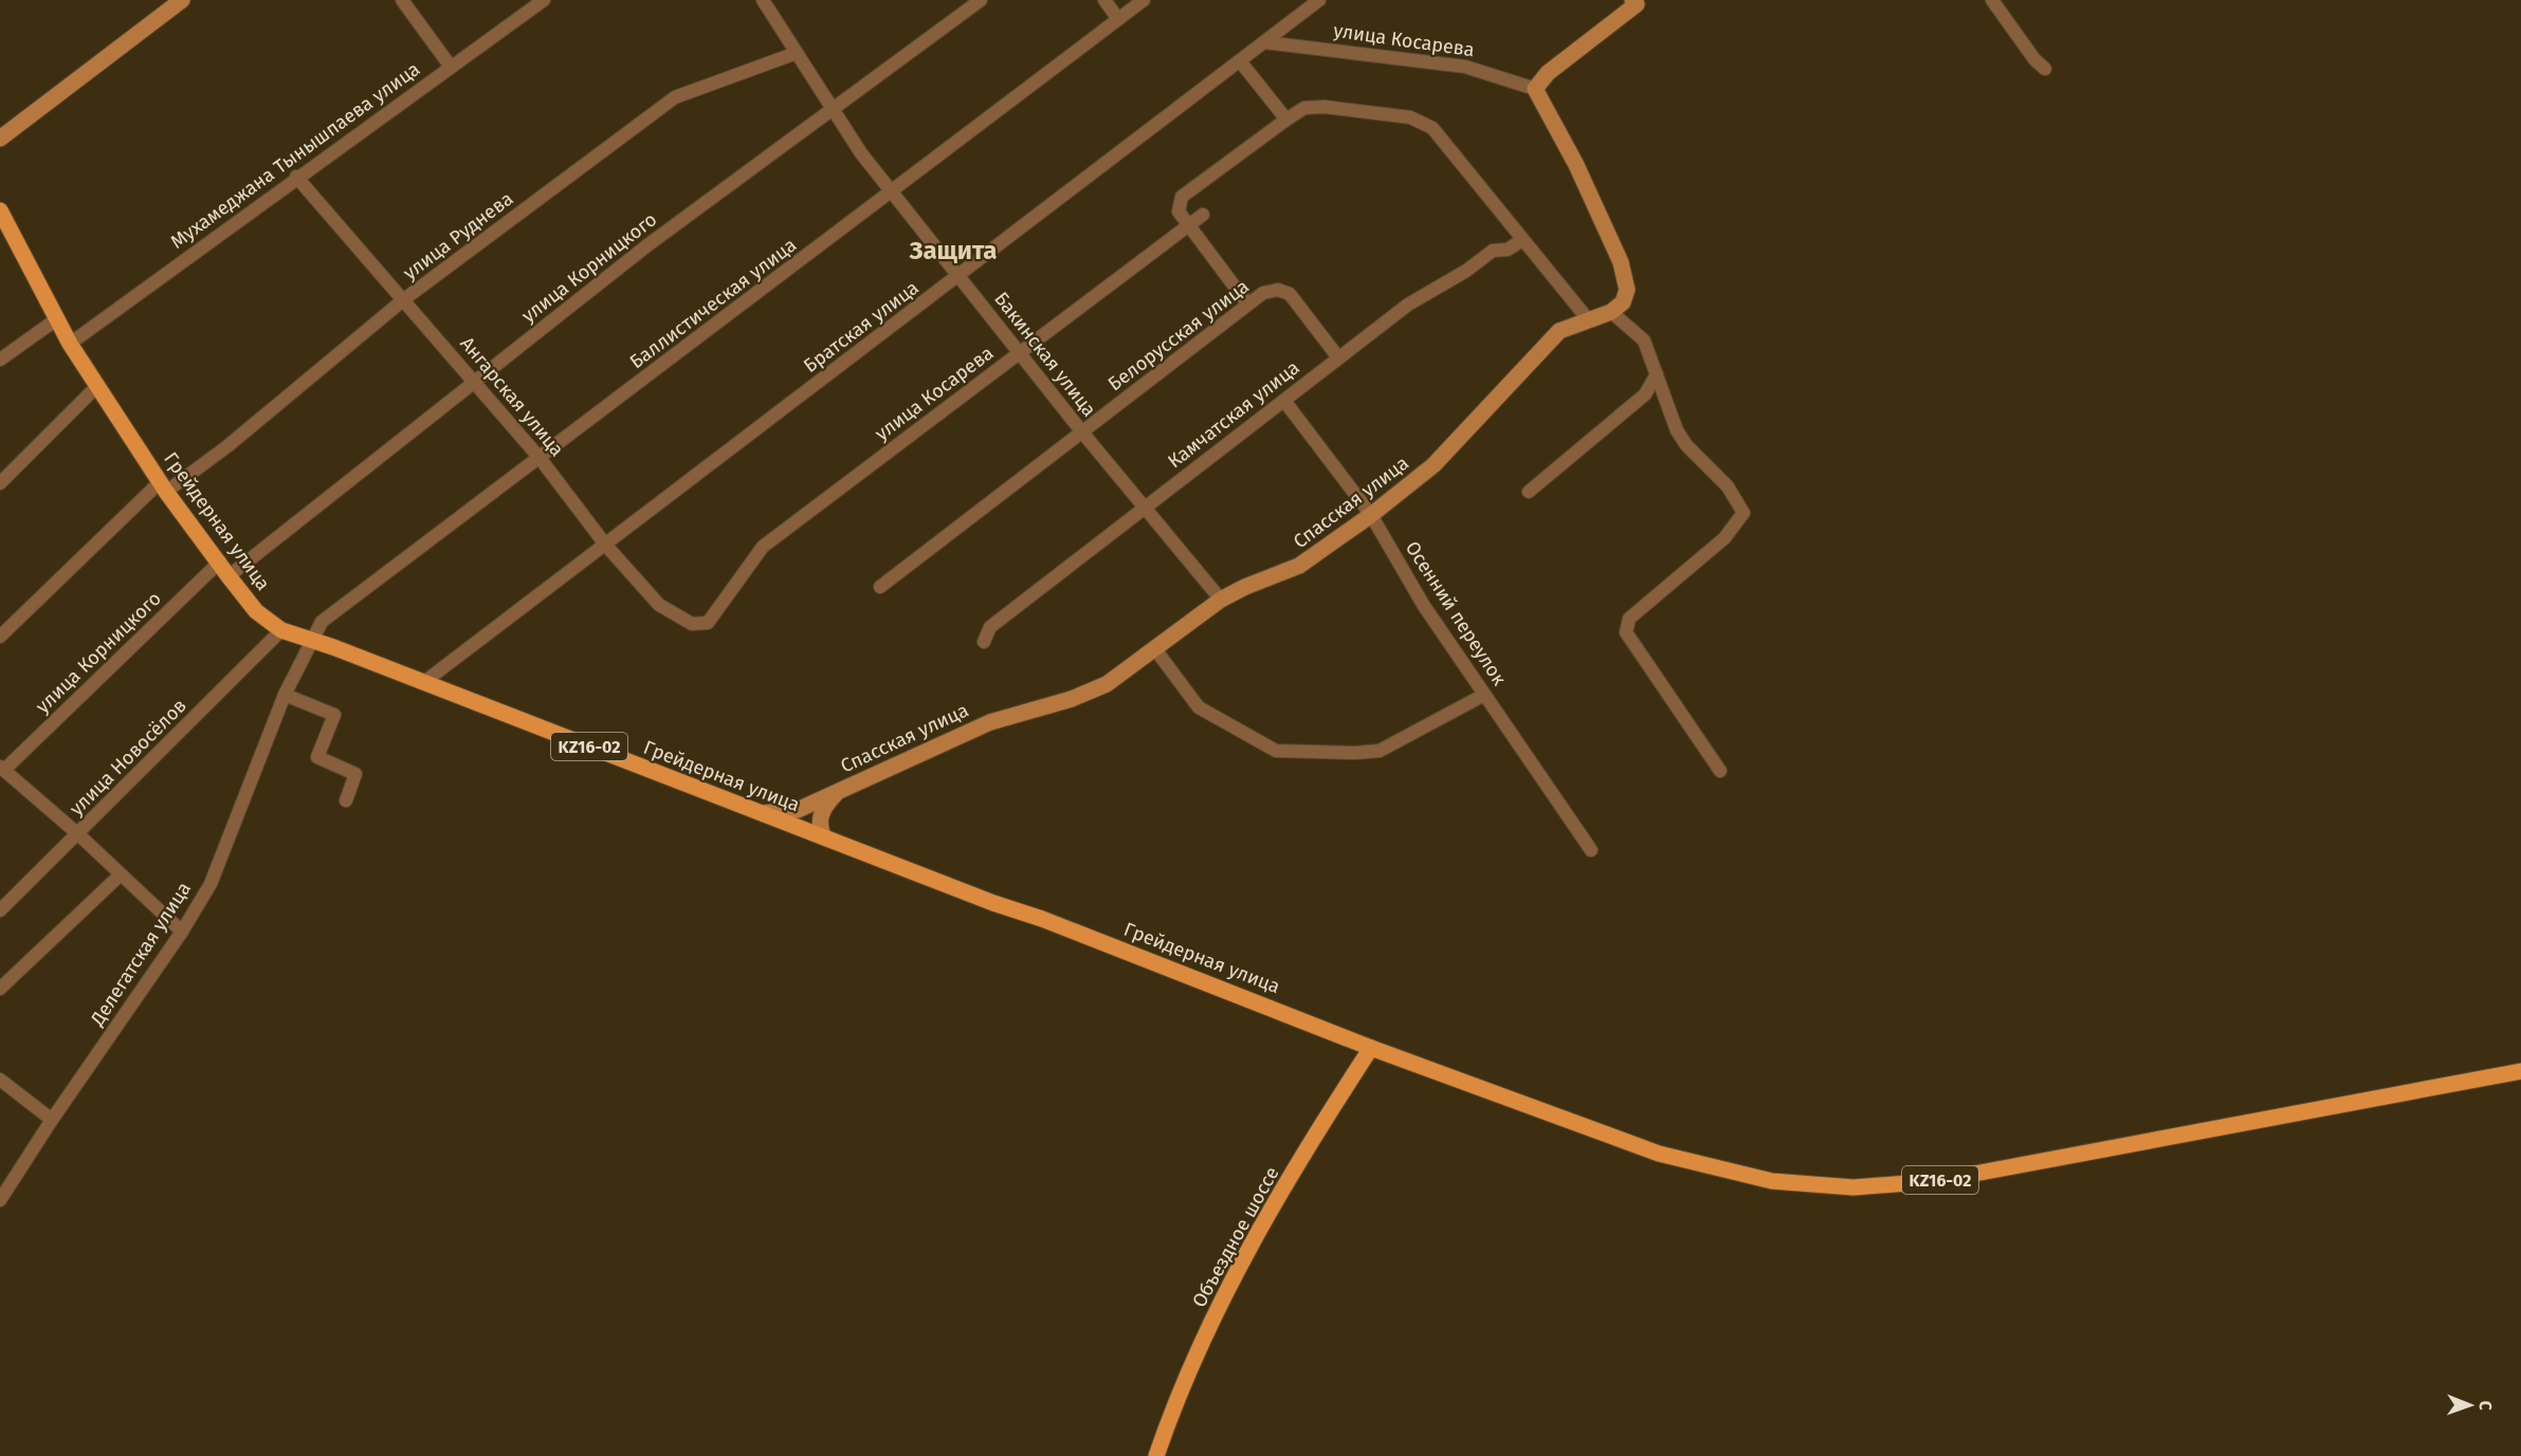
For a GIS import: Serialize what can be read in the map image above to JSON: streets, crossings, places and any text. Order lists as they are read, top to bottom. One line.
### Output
{"streets":{"main road":["Грейдерная улица","KZ16-02","Объездное шоссе"],"street":["улица Косарева","Мухамеджана Тынышпаева улица","улица Руднева","улица Корницкого","Баллистическая улица","Братская улица","Белорусская улица","Бакинская улица","Ангарская улица","Камчатская улица","Спасская улица","Осенний переулок","улица Новосёлов","Делегатская улица"]},"crossings":[["улица Косарева","Братская улица"],["улица Косарева","Бакинская улица"],["улица Косарева","Ангарская улица"],["Мухамеджана Тынышпаева улица","Ангарская улица"],["Мухамеджана Тынышпаева улица","Грейдерная улица"],["улица Руднева","Бакинская улица"],["улица Руднева","Ангарская улица"],["улица Руднева","Грейдерная улица"],["улица Корницкого","Бакинская улица"],["улица Корницкого","Ангарская улица"],["улица Корницкого","Грейдерная улица"],["Баллистическая улица","Бакинская улица"],["Баллистическая улица","Ангарская улица"],["Баллистическая улица","Грейдерная улица"],["Баллистическая улица","Делегатская улица"],["Братская улица","Бакинская улица"],["Братская улица","Ангарская улица"],["Братская улица","Грейдерная улица"],["Белорусская улица","Бакинская улица"],["Белорусская улица","Камчатская улица"],["Бакинская улица","Камчатская улица"],["Бакинская улица","Спасская улица"],["Камчатская улица","Осенний переулок"],["Спасская улица","Грейдерная улица"],["Спасская улица","Осенний переулок"],["Грейдерная улица","KZ16-02"],["Грейдерная улица","улица Новосёлов"],["Грейдерная улица","Делегатская улица"],["Грейдерная улица","Объездное шоссе"],["KZ16-02","Объездное шоссе"]],"districts":["Защита"],"north":"right"}
